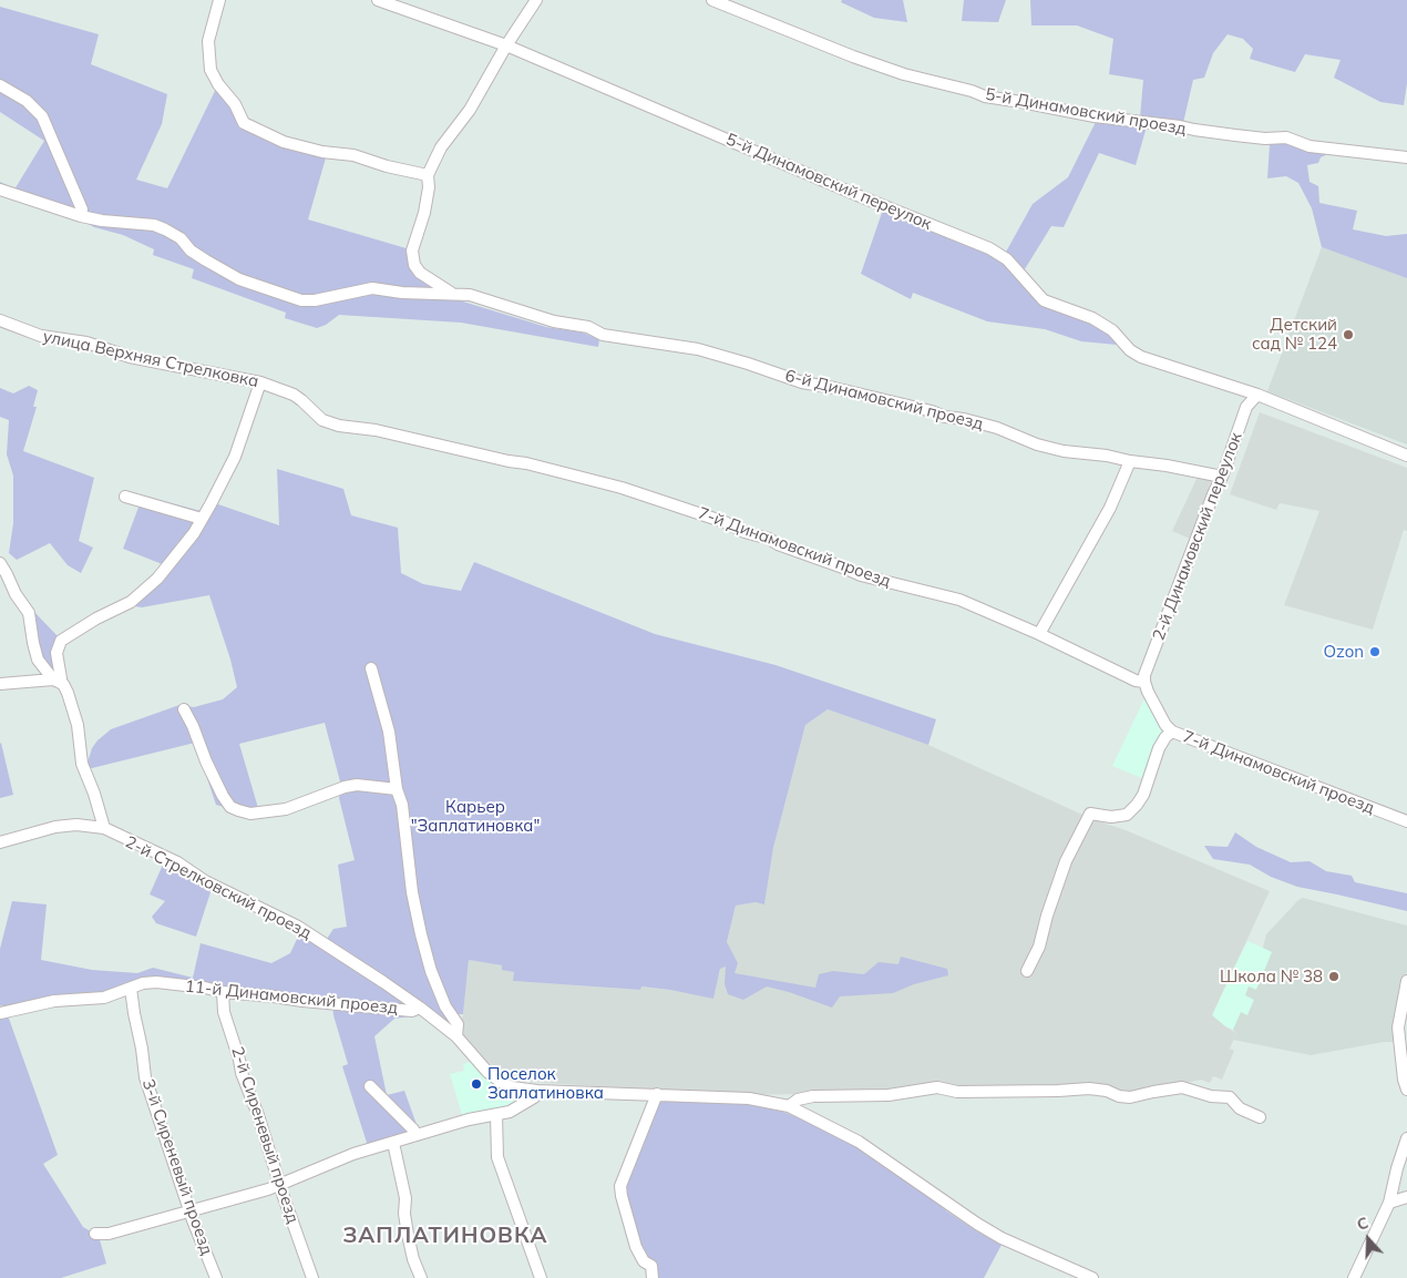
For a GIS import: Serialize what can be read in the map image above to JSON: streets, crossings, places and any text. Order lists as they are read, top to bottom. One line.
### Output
{"streets":{"street":["5-й Динамовский проезд","5-й Динамовский переулок","улица Верхняя Стрелковка","6-й Динамовский проезд","2-й Динамовский переулок","7-й Динамовский проезд","2-й Стрелковский проезд","11-й Динамовский проезд","2-й Сиреневый проезд","3-й Сиреневый проезд"]},"crossings":[["5-й Динамовский переулок","6-й Динамовский проезд"],["5-й Динамовский переулок","2-й Динамовский переулок"],["улица Верхняя Стрелковка","7-й Динамовский проезд"],["6-й Динамовский проезд","2-й Динамовский переулок"],["2-й Динамовский переулок","7-й Динамовский проезд"],["2-й Стрелковский проезд","11-й Динамовский проезд"],["11-й Динамовский проезд","2-й Сиреневый проезд"],["11-й Динамовский проезд","3-й Сиреневый проезд"]],"districts":["ЗАПЛАТИНОВКА"],"parks":["Карьер \"Заплатиновка\""],"places":["Детский сад № 124","Ozon","Школа № 38","Поселок Заплатиновка"],"north":"top"}
